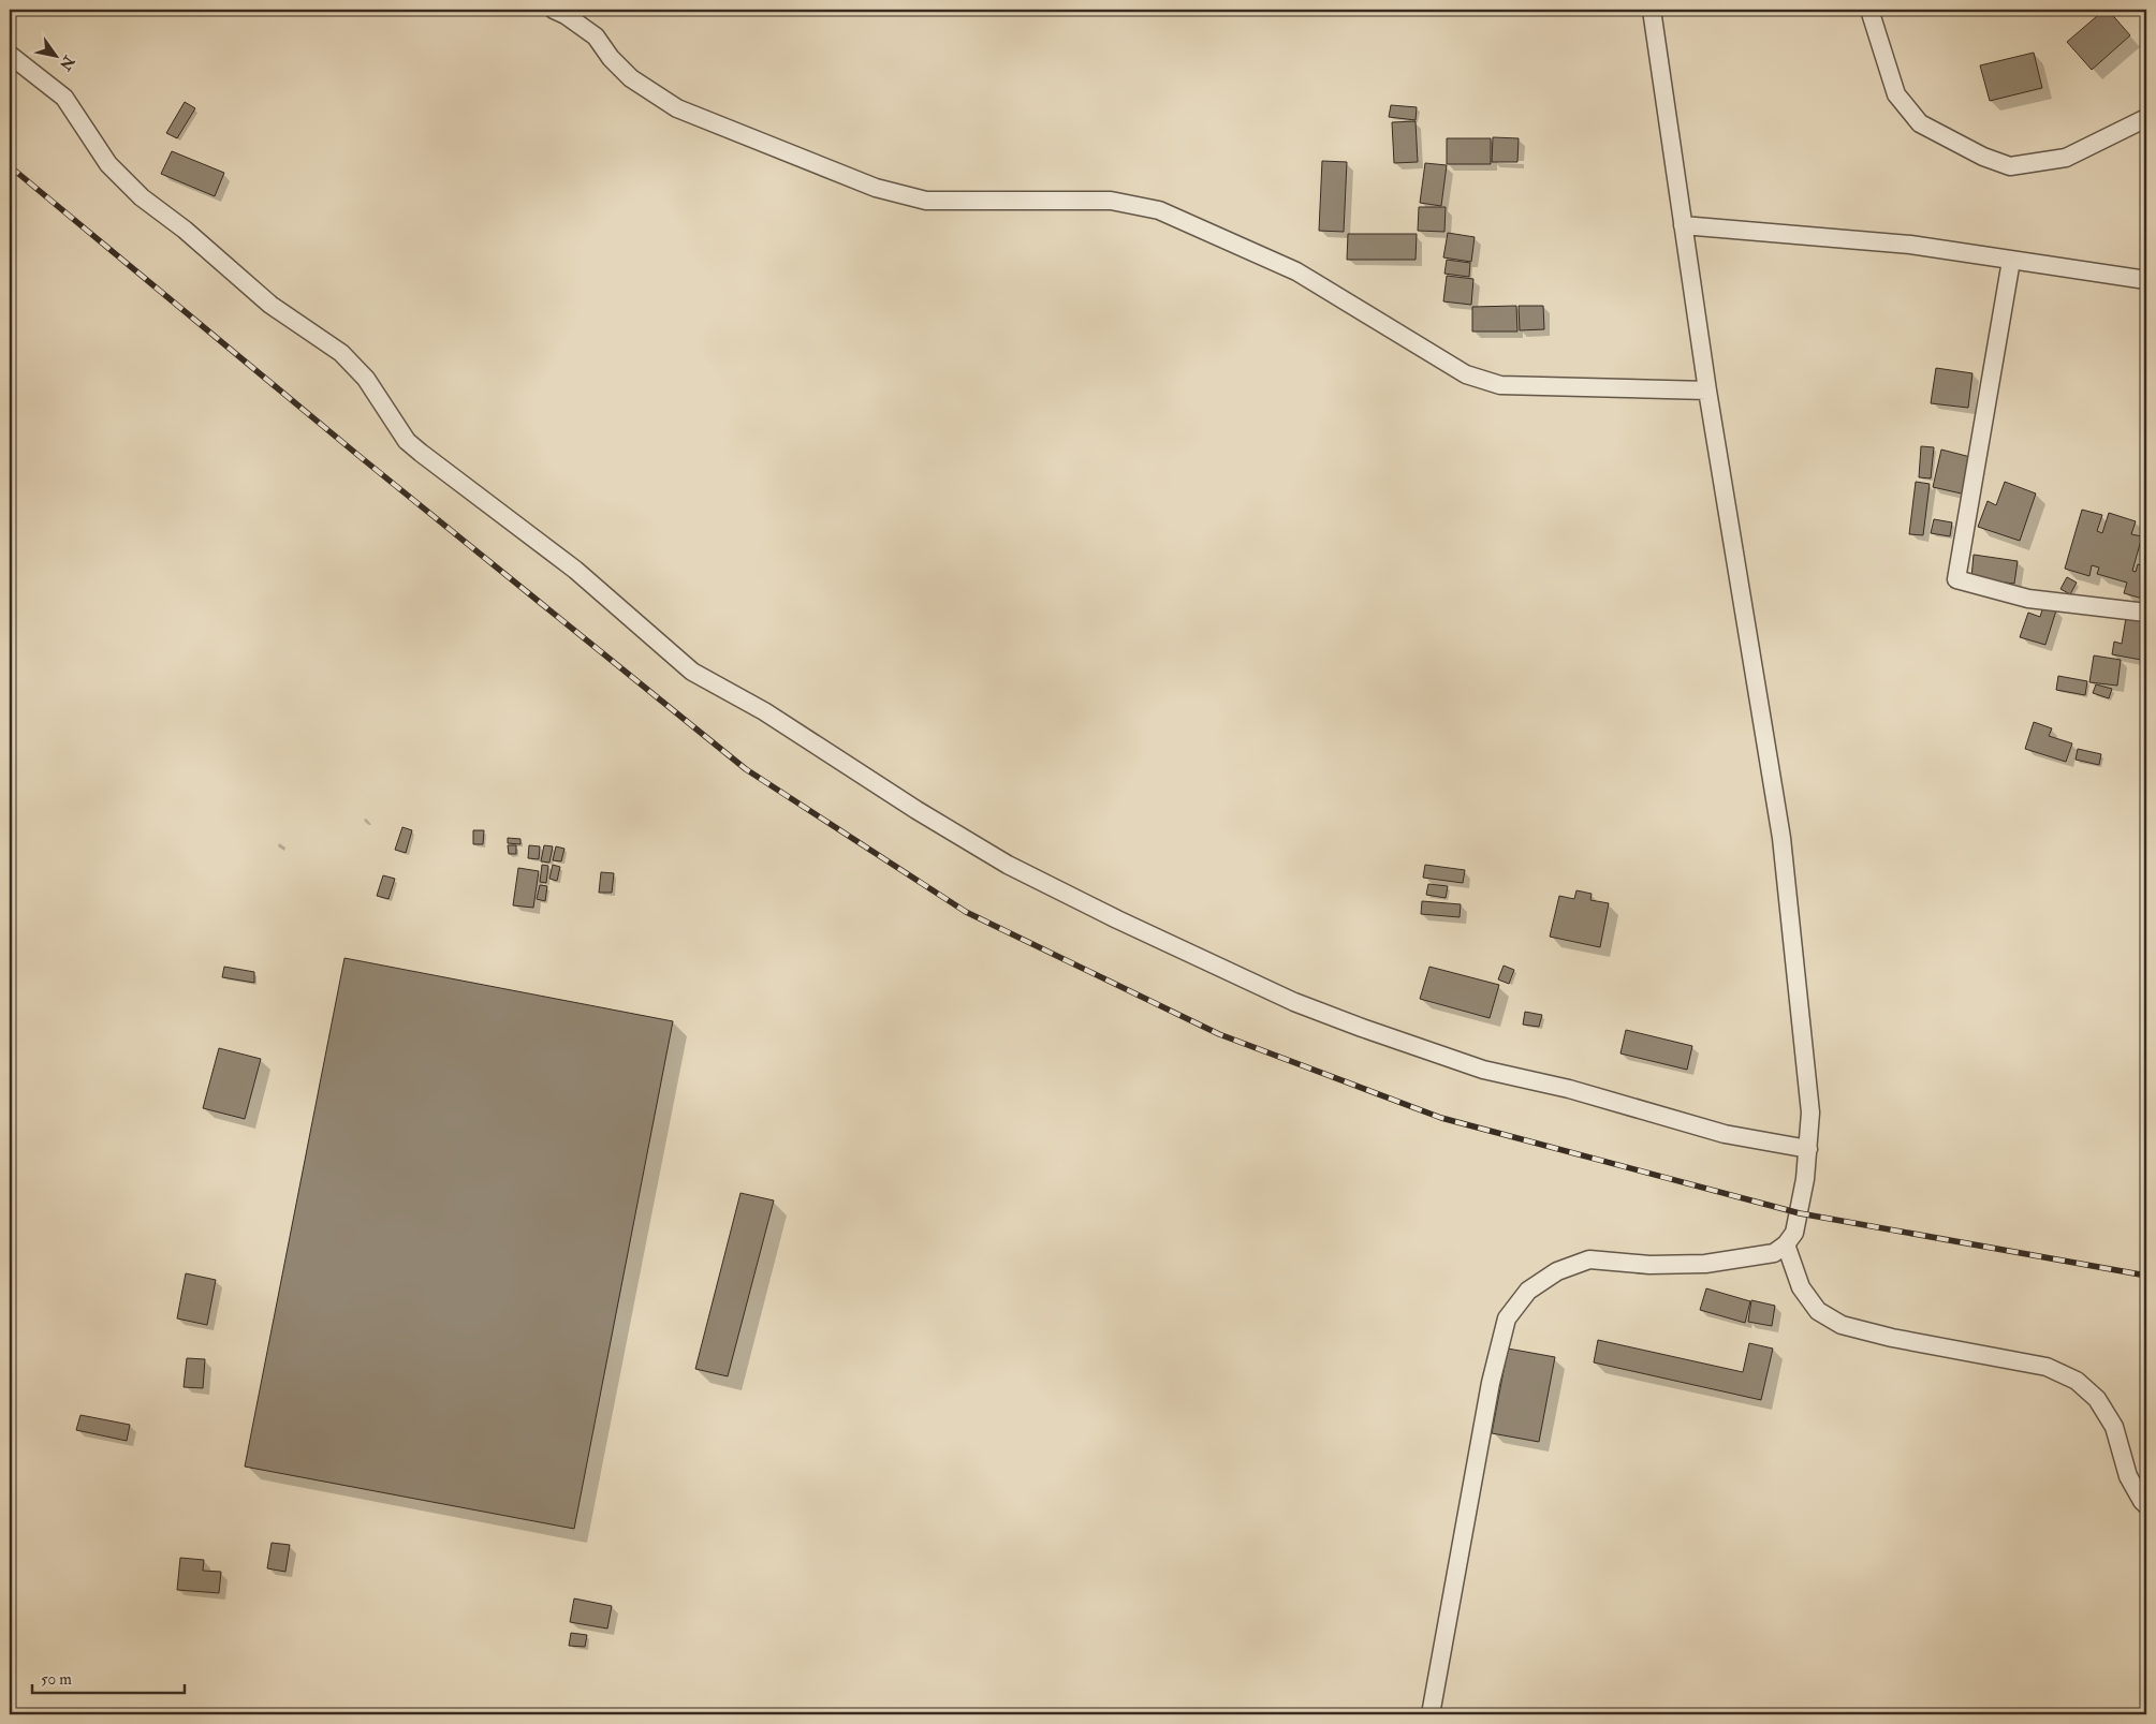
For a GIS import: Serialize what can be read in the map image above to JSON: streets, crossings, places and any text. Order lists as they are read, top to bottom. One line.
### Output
{"scale_bar":"50 m","north":"bottom right"}
